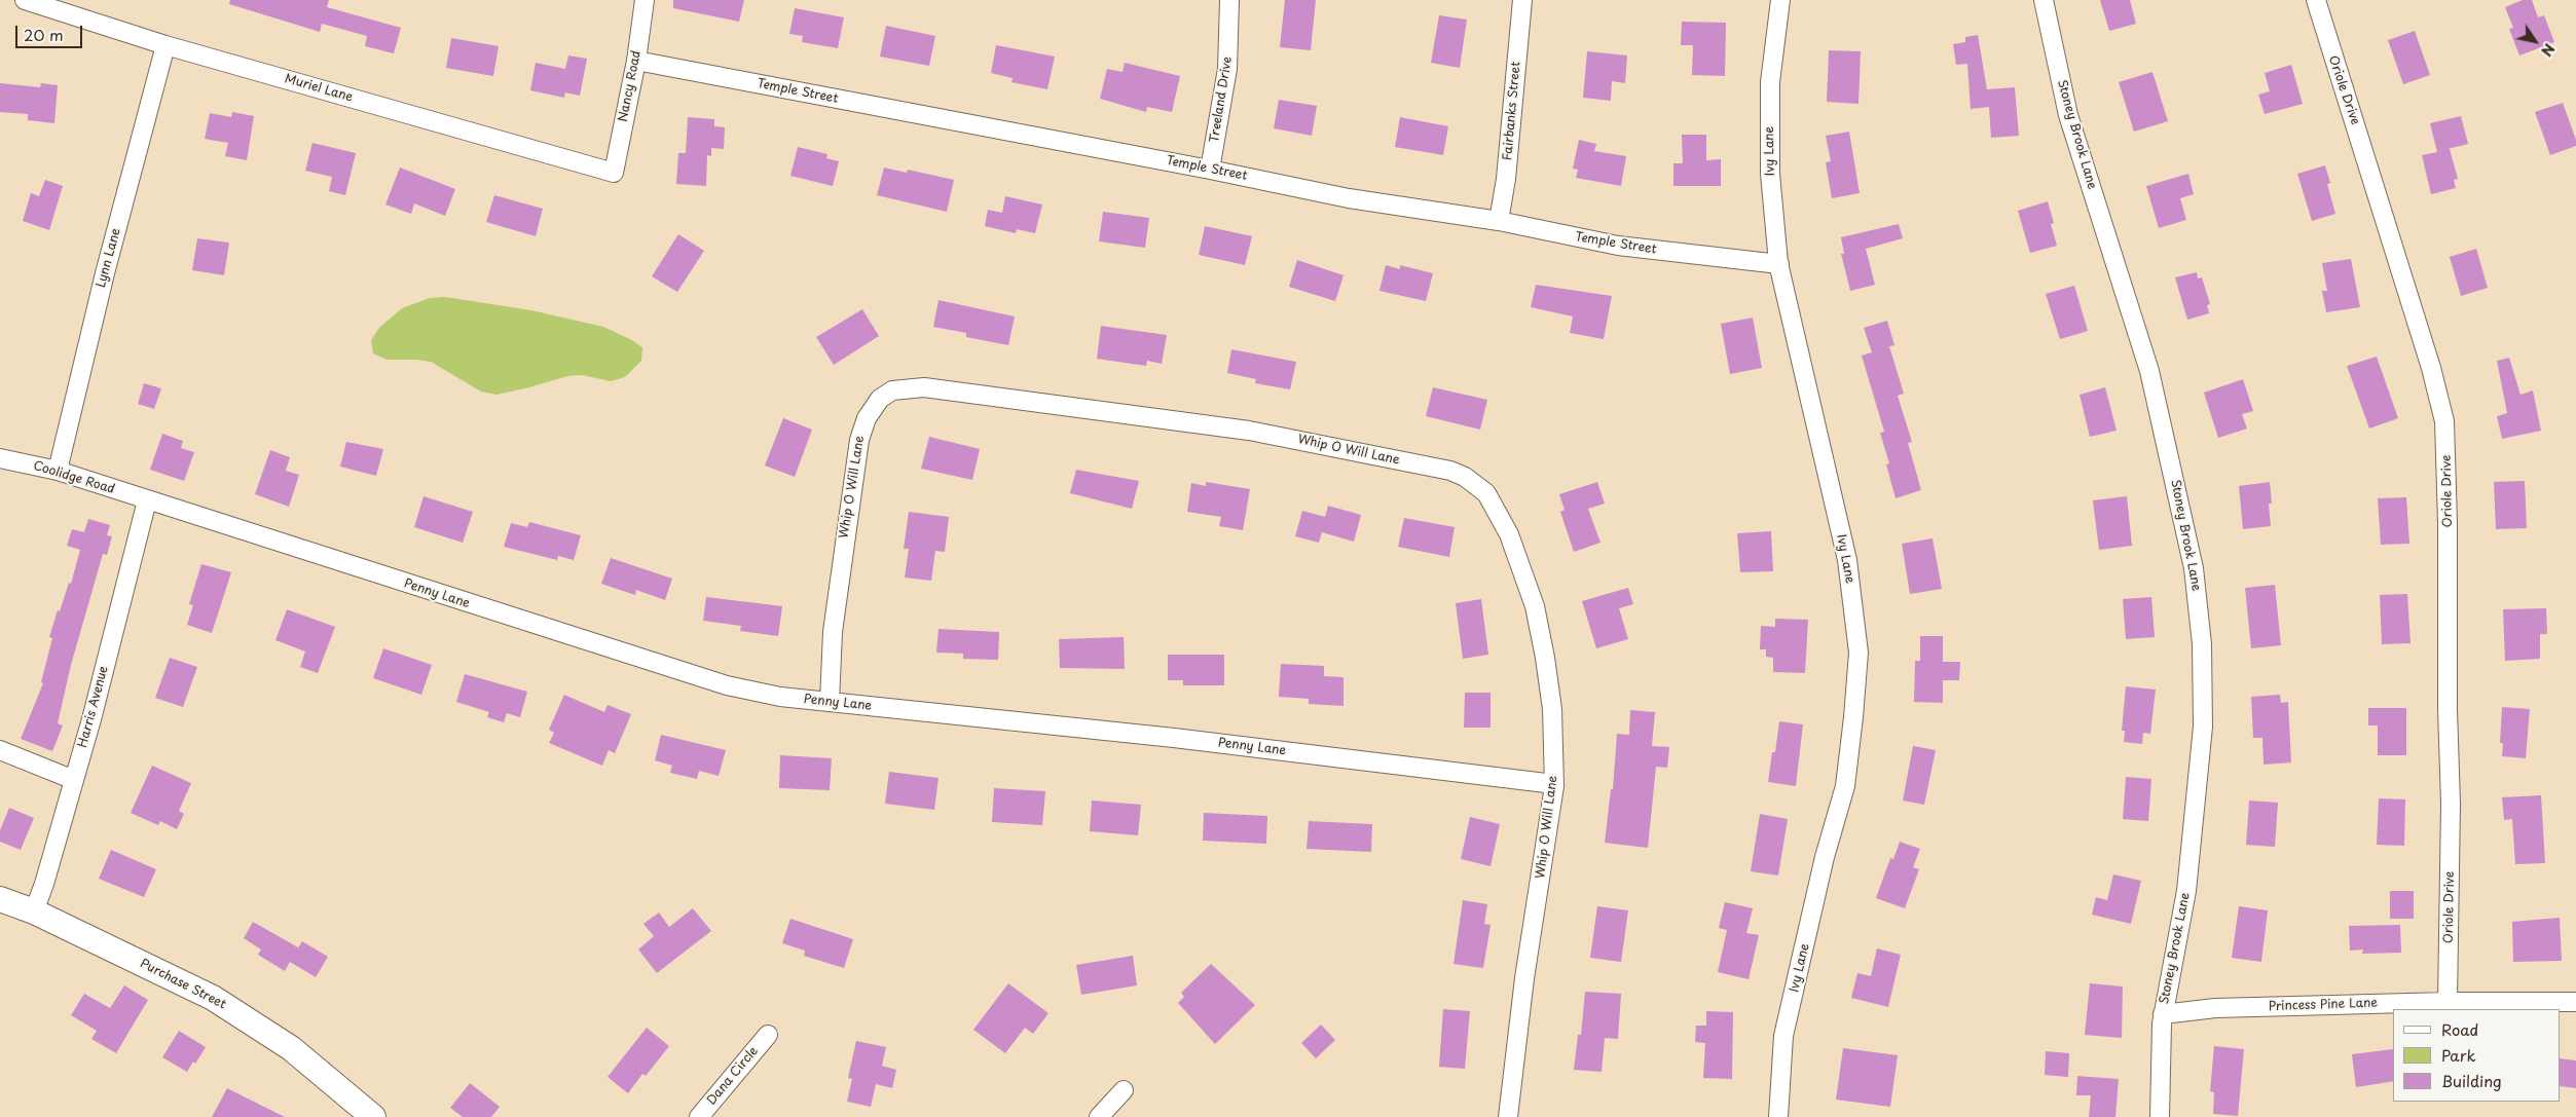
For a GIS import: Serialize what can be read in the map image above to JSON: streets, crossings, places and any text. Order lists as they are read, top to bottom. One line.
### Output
{"streets":{"main road":["Purchase Street"],"street":["Nancy Road","Muriel Lane","Oriole Drive","Temple Street","Treeland Drive","Fairbanks Street","Stoney Brook Lane","Ivy Lane","Lynn Lane","Whip O Will Lane","Coolidge Road","Penny Lane","Harris Avenue","Princess Pine Lane","Dana Circle"]},"crossings":[["Nancy Road","Muriel Lane"],["Nancy Road","Temple Street"],["Muriel Lane","Lynn Lane"],["Oriole Drive","Princess Pine Lane"],["Temple Street","Treeland Drive"],["Temple Street","Fairbanks Street"],["Temple Street","Ivy Lane"],["Stoney Brook Lane","Princess Pine Lane"],["Lynn Lane","Coolidge Road"],["Whip O Will Lane","Penny Lane"],["Coolidge Road","Penny Lane"],["Coolidge Road","Harris Avenue"],["Penny Lane","Harris Avenue"],["Harris Avenue","Purchase Street"]],"legend":["Road","Park","Building"],"scale_bar":"20 m","north":"bottom right"}
